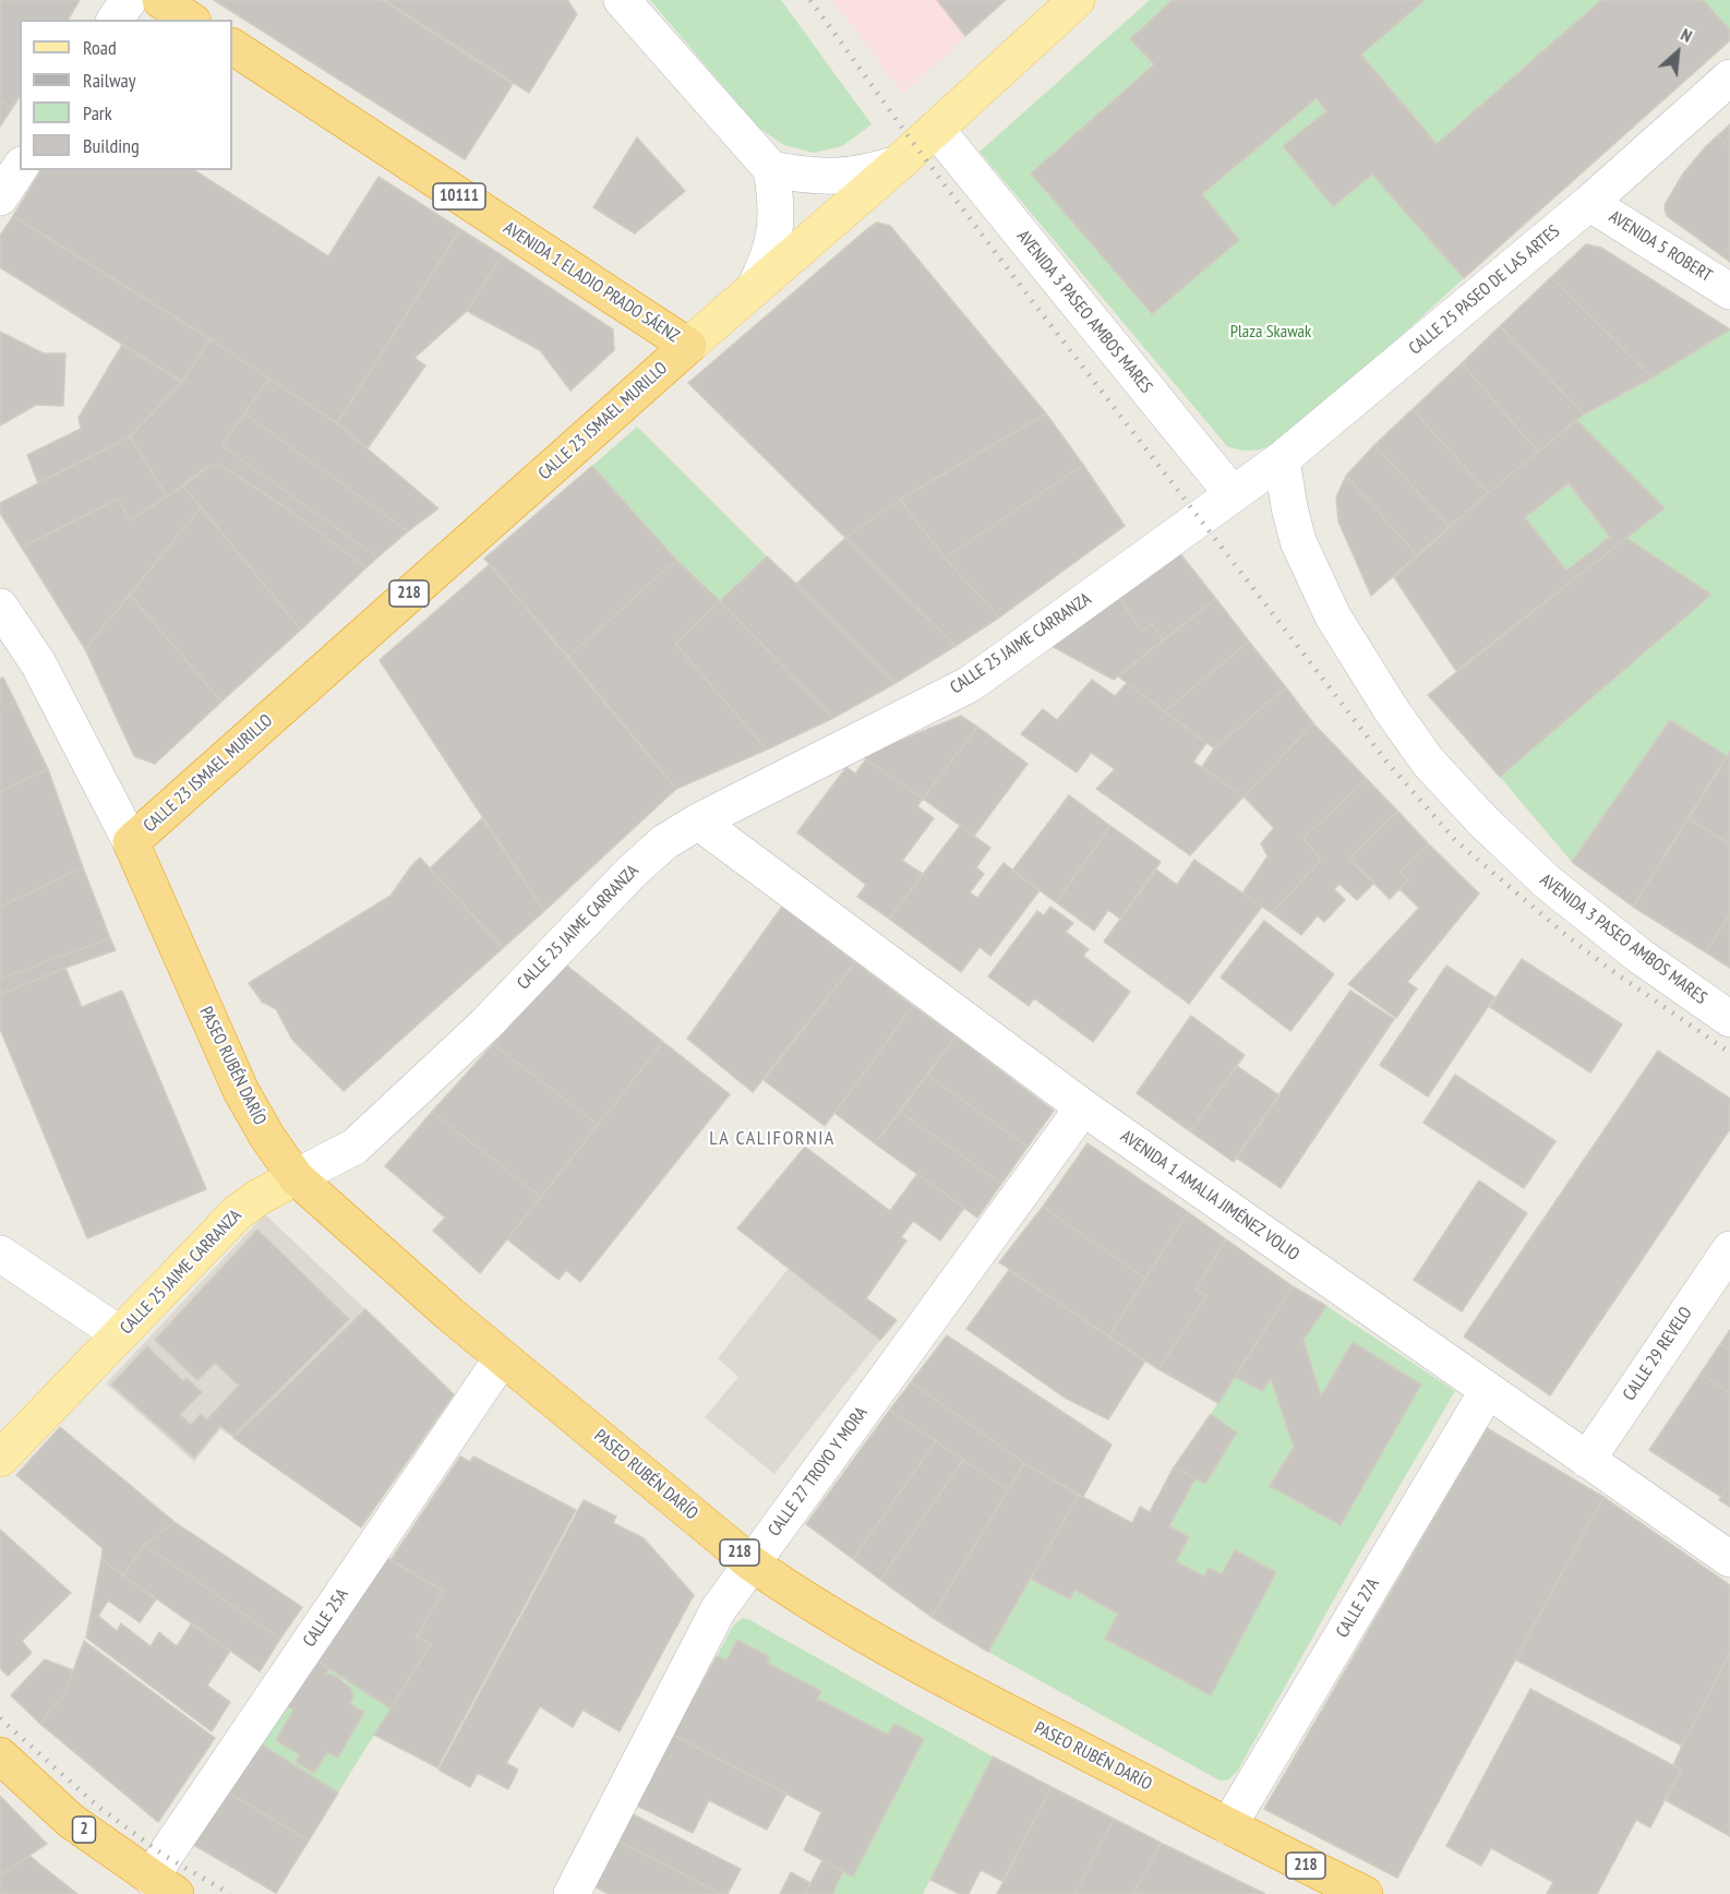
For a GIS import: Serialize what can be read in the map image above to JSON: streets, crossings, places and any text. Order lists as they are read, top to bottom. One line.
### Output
{"streets":{"highway":["10111","AVENIDA 1 ELADIO PRADO SÁENZ","CALLE 23 ISMAEL MURILLO","218","PASEO RUBÉN DARÍO","2"],"main road":["CALLE 25 JAIME CARRANZA"],"street":["AVENIDA 5 ROBERT","CALLE 25 PASEO DE LAS ARTES","AVENIDA 3 PASEO AMBOS MARES","AVENIDA 1 AMALIA JIMÉNEZ VOLIO","CALLE 29 REVELO","CALLE 27 TROYO Y MORA","CALLE 27A","CALLE 25A"]},"crossings":[["AVENIDA 5 ROBERT","CALLE 25 PASEO DE LAS ARTES"],["AVENIDA 1 ELADIO PRADO SÁENZ","CALLE 23 ISMAEL MURILLO"],["CALLE 25 PASEO DE LAS ARTES","AVENIDA 3 PASEO AMBOS MARES"],["CALLE 25 PASEO DE LAS ARTES","CALLE 25 JAIME CARRANZA"],["AVENIDA 3 PASEO AMBOS MARES","CALLE 23 ISMAEL MURILLO"],["AVENIDA 3 PASEO AMBOS MARES","CALLE 25 JAIME CARRANZA"],["CALLE 23 ISMAEL MURILLO","PASEO RUBÉN DARÍO"],["CALLE 25 JAIME CARRANZA","PASEO RUBÉN DARÍO"],["CALLE 25 JAIME CARRANZA","AVENIDA 1 AMALIA JIMÉNEZ VOLIO"],["PASEO RUBÉN DARÍO","CALLE 27 TROYO Y MORA"],["PASEO RUBÉN DARÍO","CALLE 27A"],["PASEO RUBÉN DARÍO","CALLE 25A"],["AVENIDA 1 AMALIA JIMÉNEZ VOLIO","CALLE 29 REVELO"],["AVENIDA 1 AMALIA JIMÉNEZ VOLIO","CALLE 27 TROYO Y MORA"],["AVENIDA 1 AMALIA JIMÉNEZ VOLIO","CALLE 27A"],["CALLE 25A","2"]],"districts":["LA CALIFORNIA"],"parks":["Plaza Skawak"],"legend":["Road","Railway","Park","Building"],"north":"top right"}
